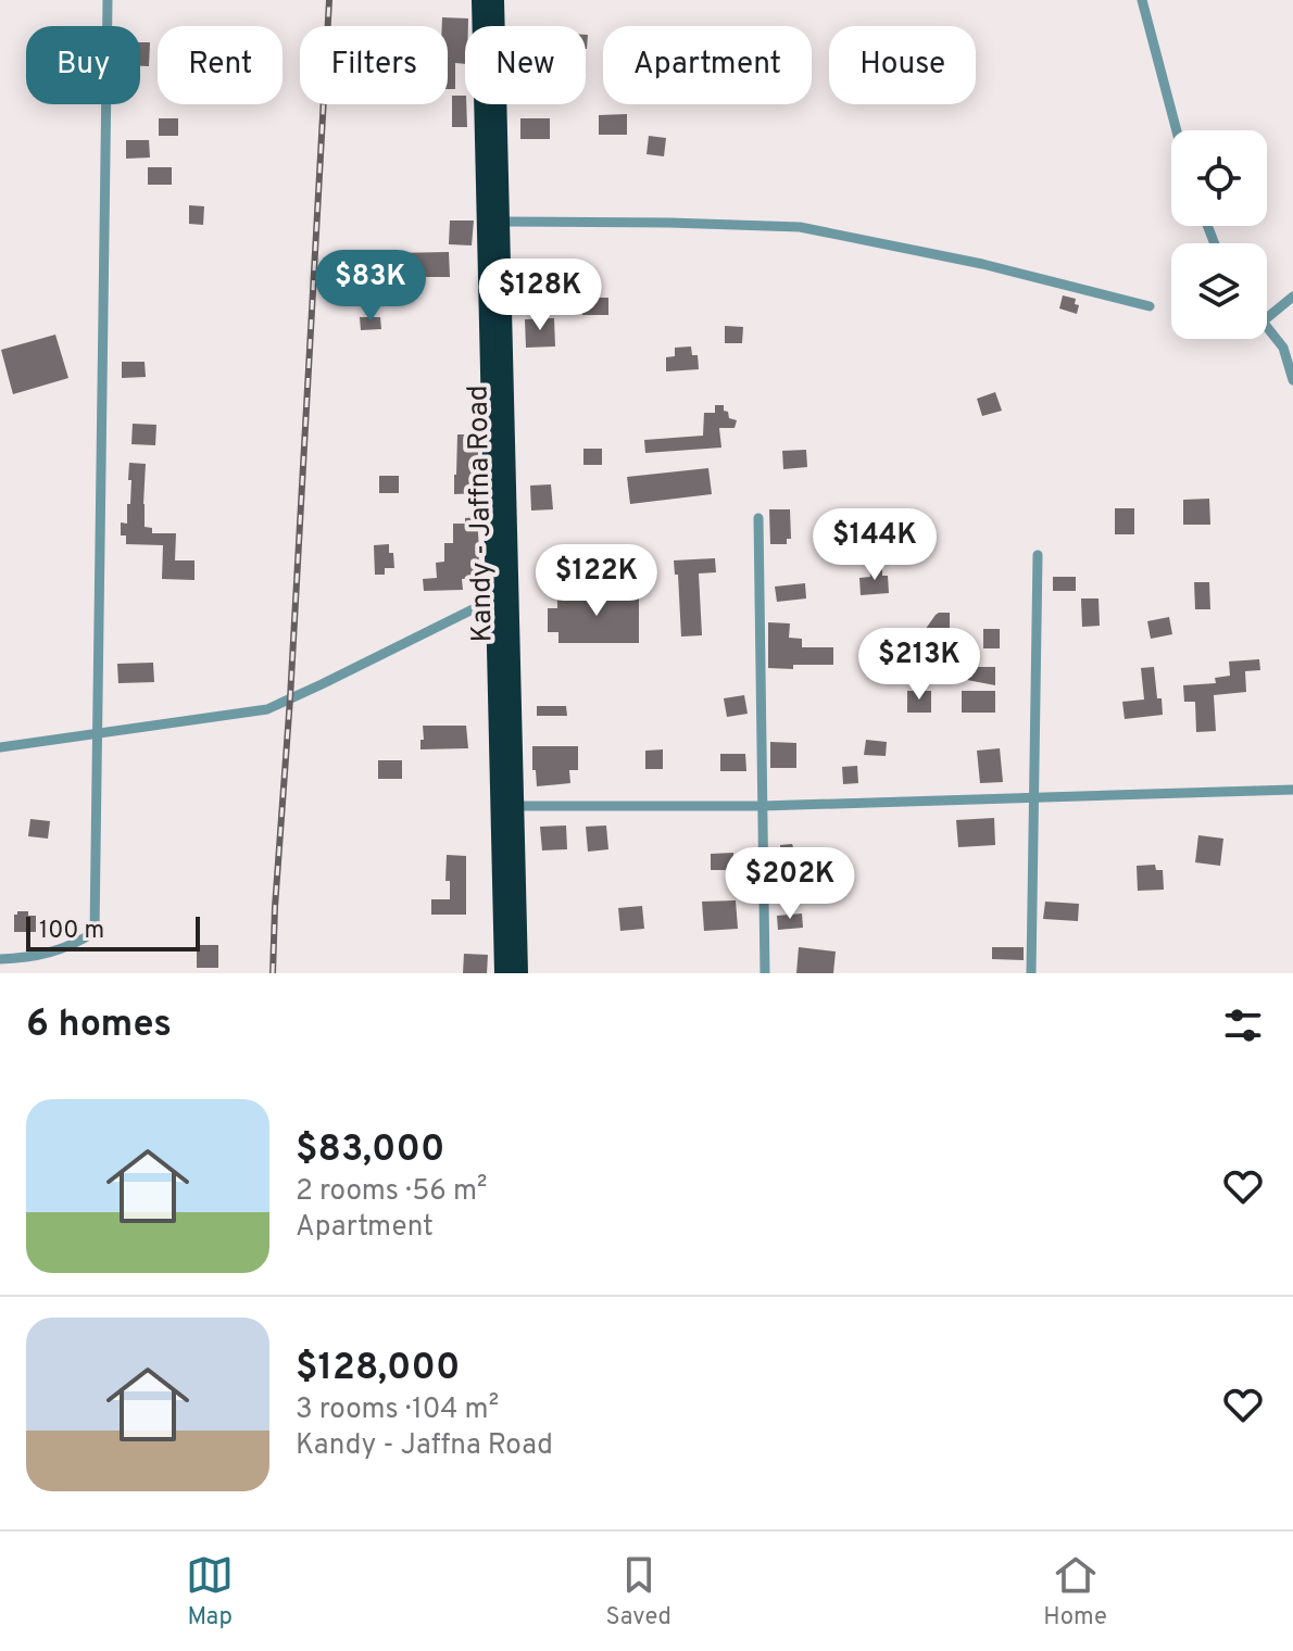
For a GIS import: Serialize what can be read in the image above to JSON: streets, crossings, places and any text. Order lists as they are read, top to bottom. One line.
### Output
{"streets":{"highway":["Kandy - Jaffna Road"]},"scale_bar":"100 m","page":{"chip":["Buy","Rent","Filters","New","Apartment","House"],"price":["$83K","$128K","$144K","$122K","$213K","$202K"],"scale":"100 m","heading":"6 homes","list":[{"name":"$83,000","note":"2 rooms · 56 m² · Apartment"},{"name":"$128,000","note":"3 rooms · 104 m² · Kandy - Jaffna Road"}],"tabs":["Map","Saved","Home"]}}
